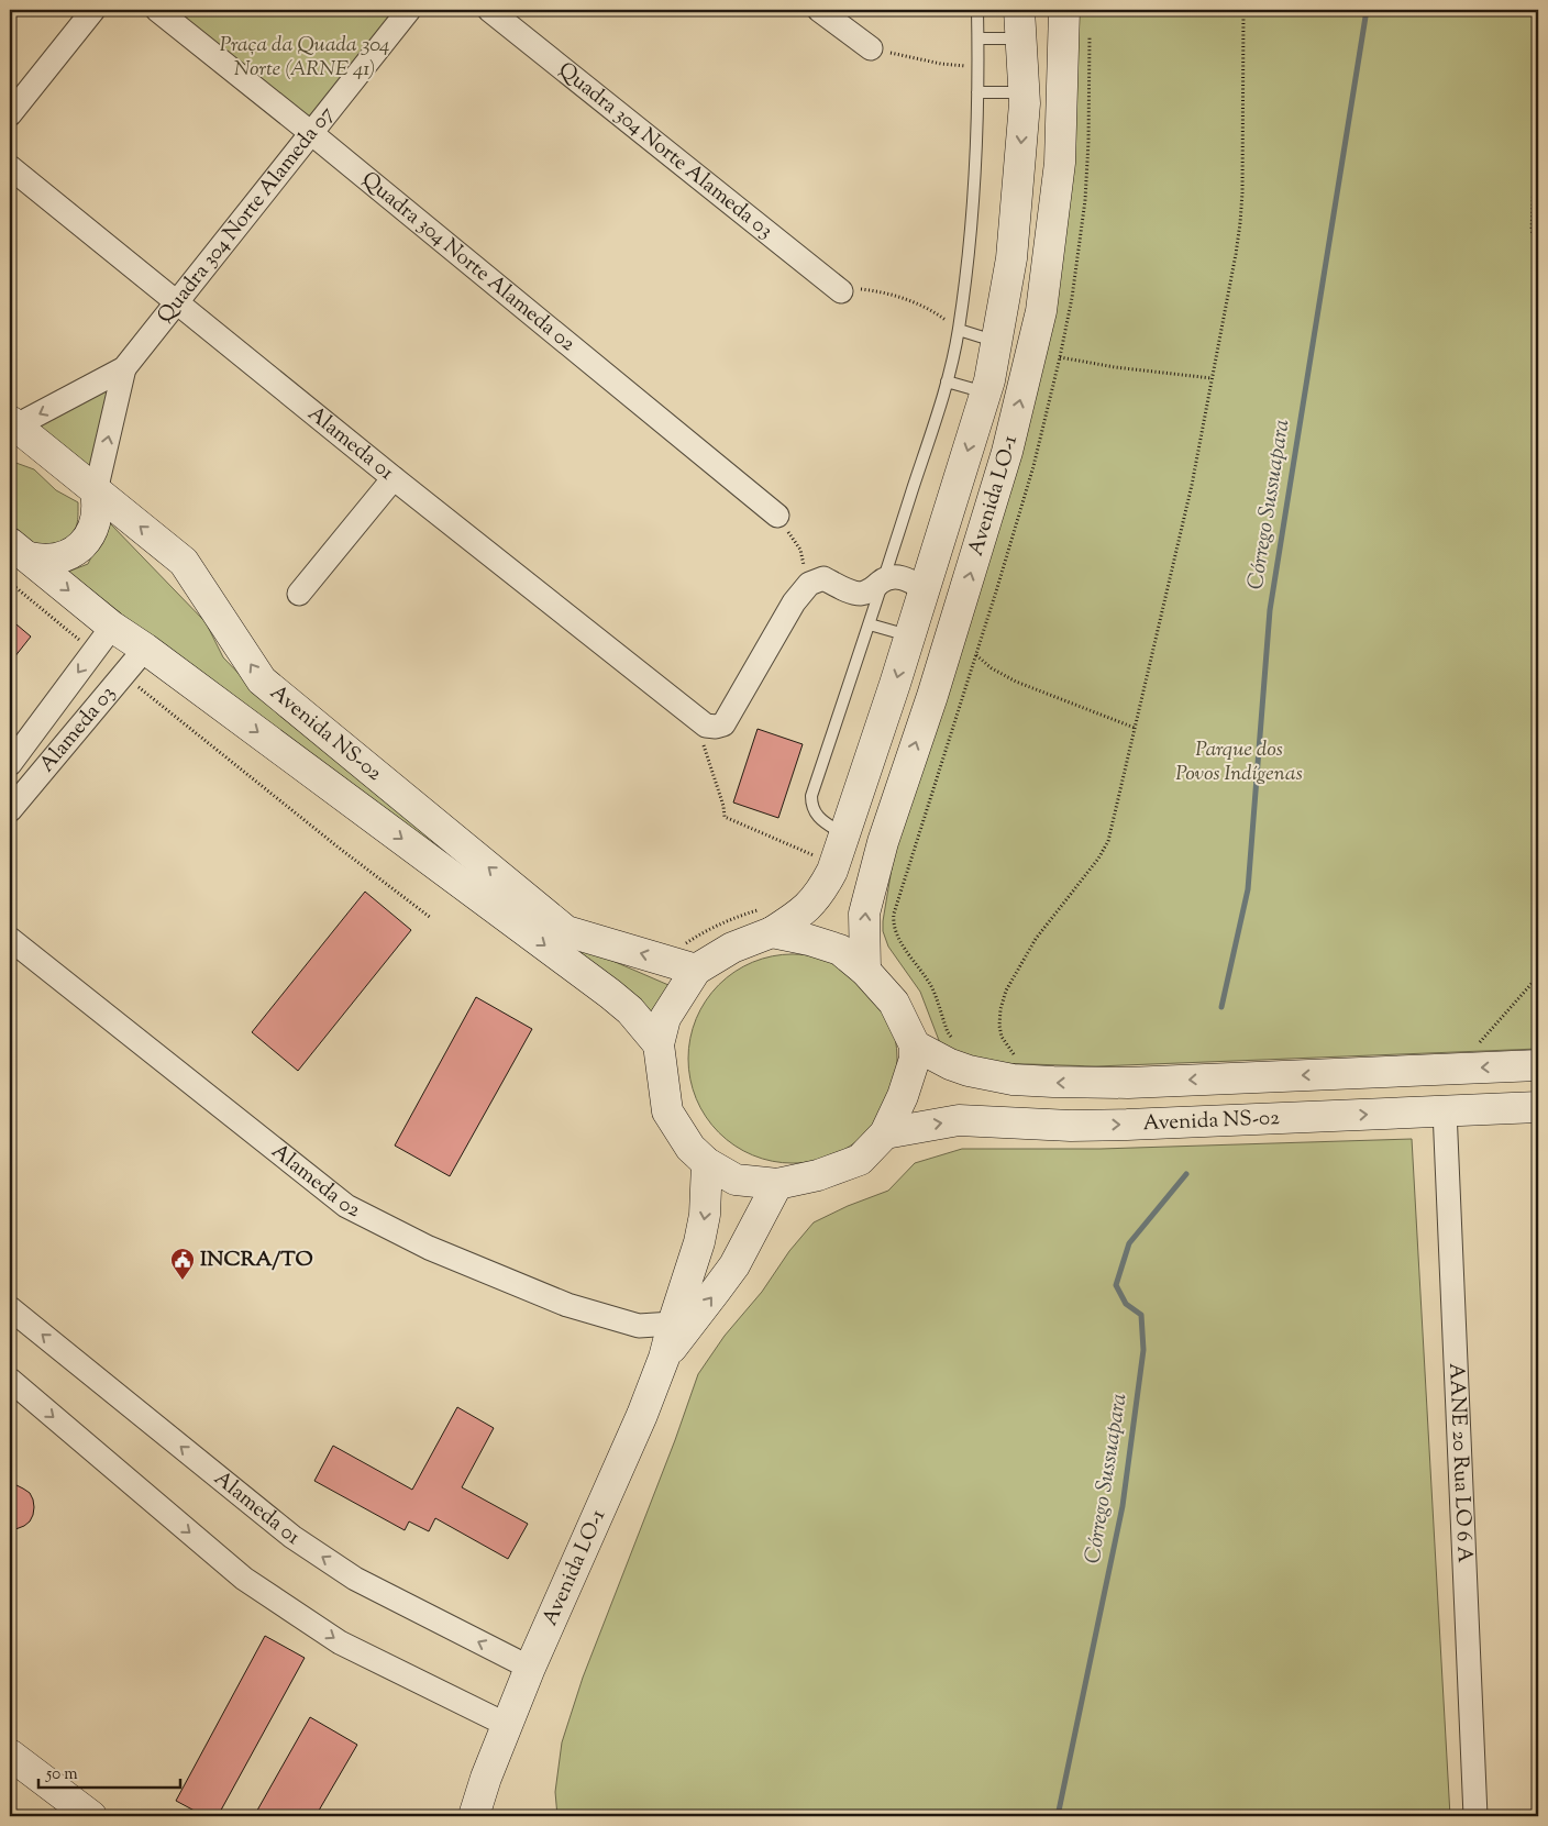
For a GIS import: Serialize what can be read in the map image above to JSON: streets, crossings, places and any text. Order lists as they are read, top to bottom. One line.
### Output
{"streets":{"street":["Quadra 304 Norte Alameda 03","Quadra 304 Norte Alameda 07","Quadra 304 Norte Alameda 02","Alameda 01","Avenida LO-1","Alameda 03","Avenida NS-02","Alameda 02","AANE 20 Rua LO 6 A"]},"crossings":[["Quadra 304 Norte Alameda 07","Quadra 304 Norte Alameda 02"],["Quadra 304 Norte Alameda 07","Alameda 01"],["Quadra 304 Norte Alameda 07","Avenida NS-02"],["Alameda 01","Avenida LO-1"],["Avenida LO-1","Avenida NS-02"],["Avenida LO-1","Alameda 02"],["Alameda 03","Avenida NS-02"],["Avenida NS-02","AANE 20 Rua LO 6 A"]],"water":["Córrego Sussuapara"],"parks":["Praça da Quada 304 Norte (ARNE 41)","Parque dos Povos Indígenas"],"places":{"public building":["INCRA/TO"]},"scale_bar":"50 m"}
